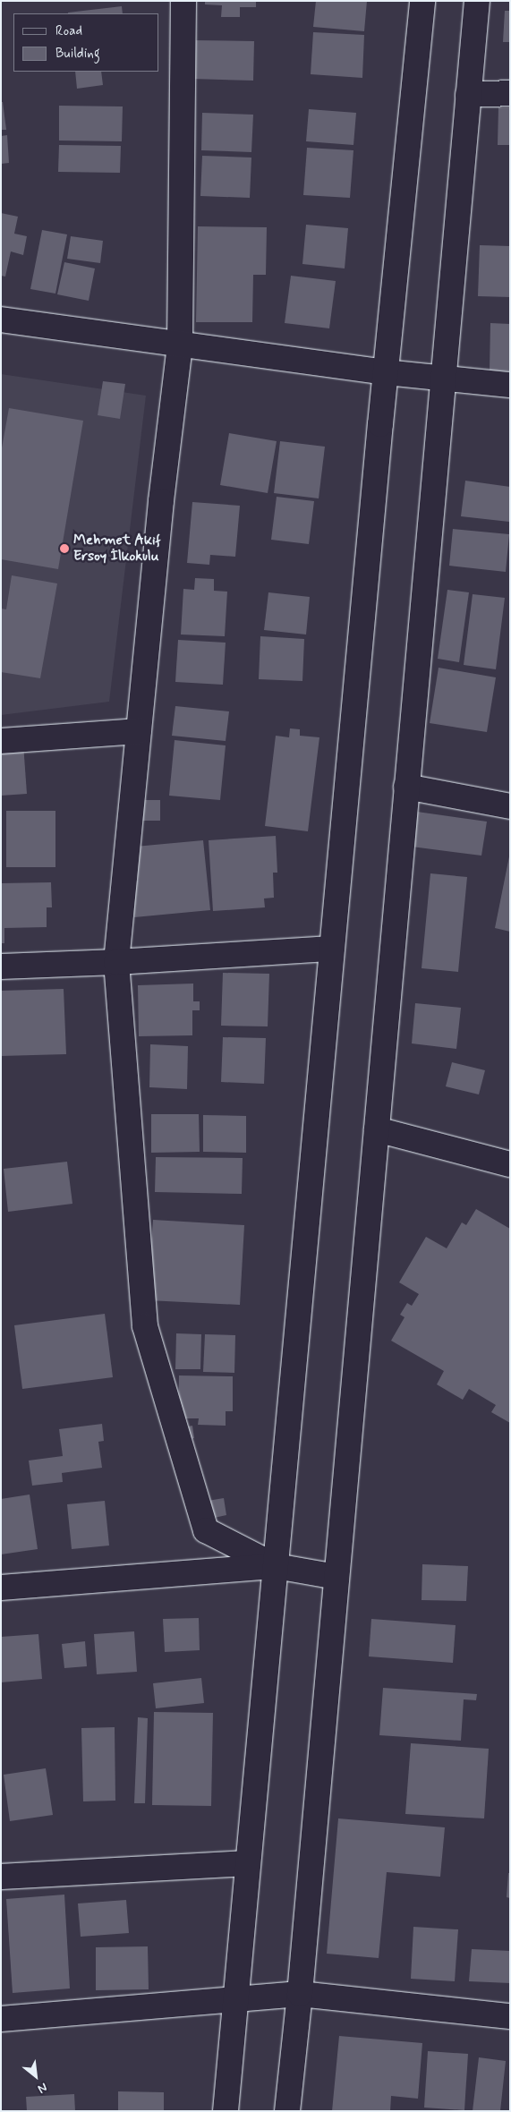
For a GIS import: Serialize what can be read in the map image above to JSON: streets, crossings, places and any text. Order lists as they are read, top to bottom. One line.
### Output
{"places":["Mehmet Akif Ersoy İlkokulu"],"legend":["Road","Building"],"north":"bottom right"}
